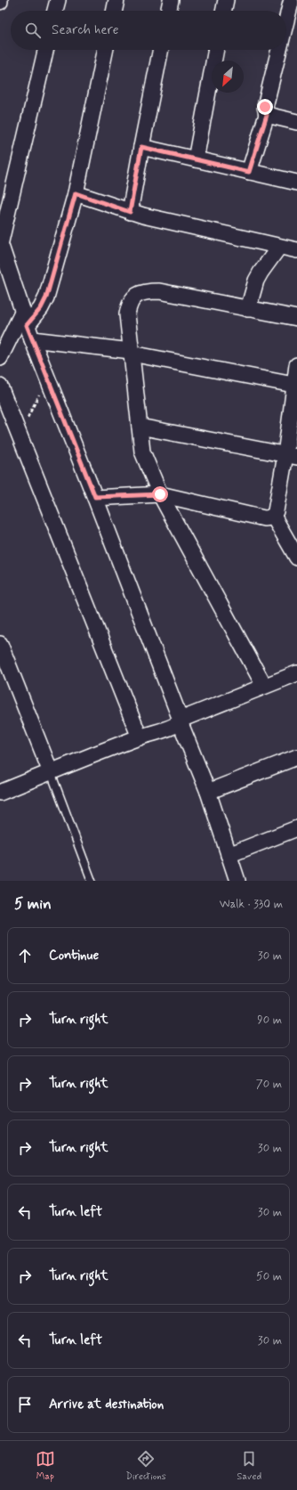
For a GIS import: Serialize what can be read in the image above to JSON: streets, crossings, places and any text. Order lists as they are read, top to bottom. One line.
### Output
{"north":"bottom left","page":{"search":"Search here","heading":["5 min","Walk · 330 m"],"list":[["Continue","30 m"],["Turn right","90 m"],["Turn right","70 m"],["Turn right","30 m"],["Turn left","30 m"],["Turn right","50 m"],["Turn left","30 m"],"Arrive at destination"],"nav":["Map","Directions","Saved"]}}
